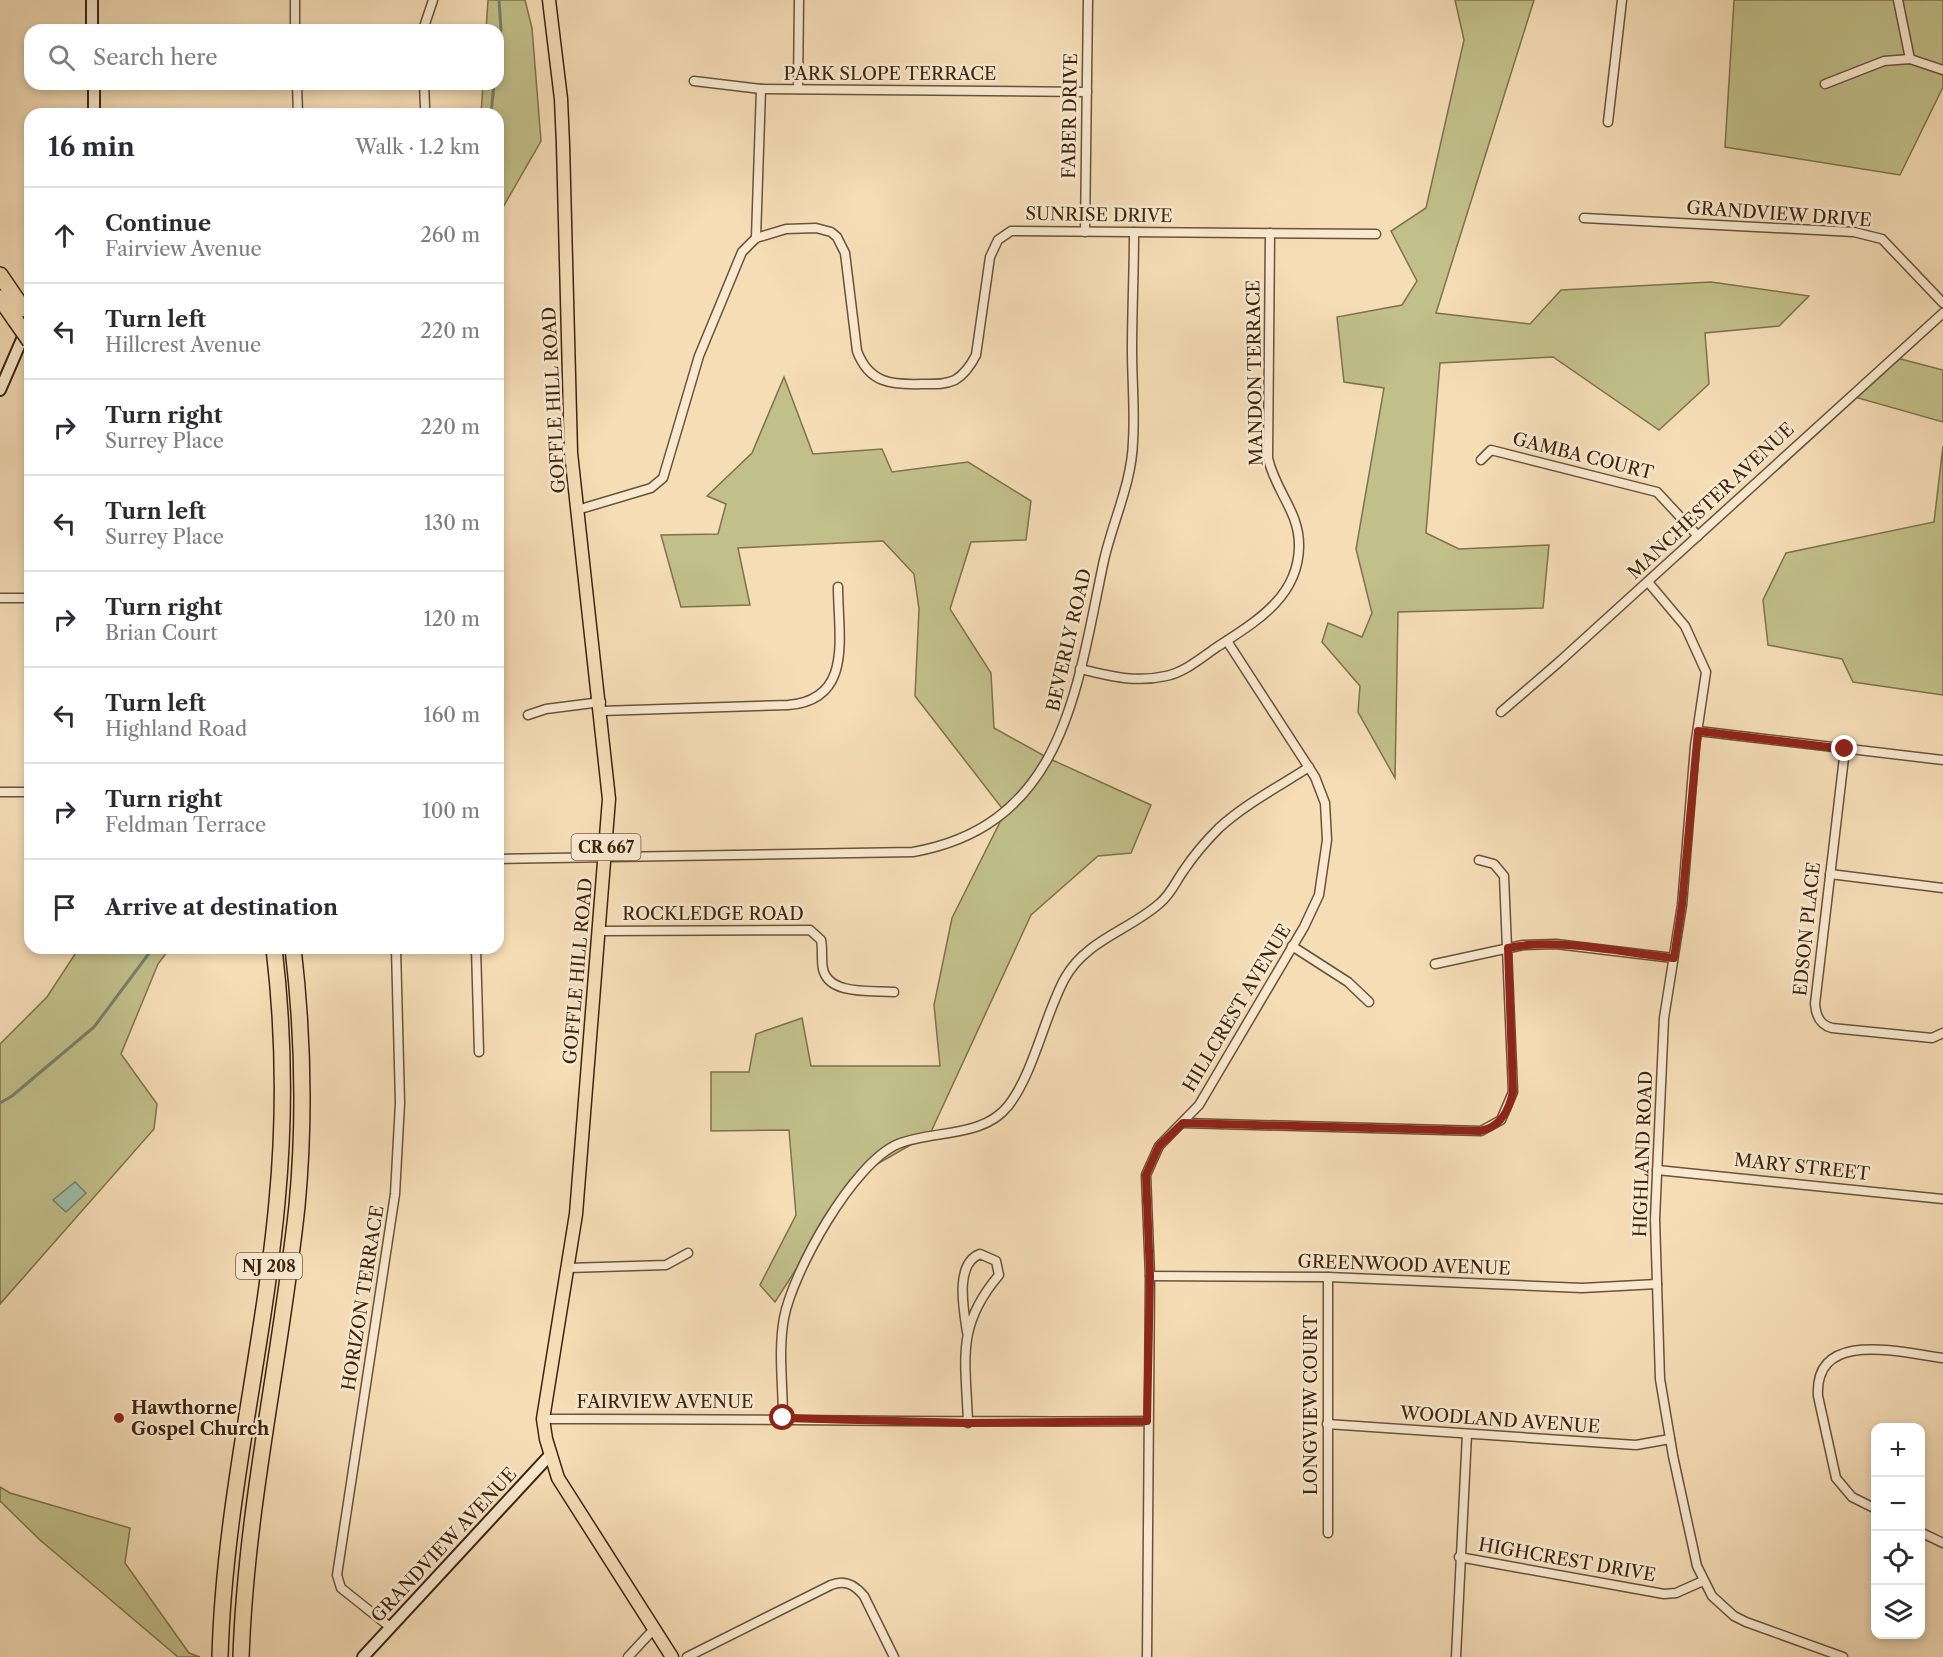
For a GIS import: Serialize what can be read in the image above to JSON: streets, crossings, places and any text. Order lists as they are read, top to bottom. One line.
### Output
{"streets":{"highway":["NJ 208"],"main road":["GOFFLE HILL ROAD","CR 667"],"street":["PARK SLOPE TERRACE","FABER DRIVE","GRANDVIEW DRIVE","SUNRISE DRIVE","MANDON TERRACE","GAMBA COURT","MANCHESTER AVENUE","BEVERLY ROAD","ROCKLEDGE ROAD","EDSON PLACE","HILLCREST AVENUE","HIGHLAND ROAD","MARY STREET","GREENWOOD AVENUE","HORIZON TERRACE","FAIRVIEW AVENUE","LONGVIEW COURT","WOODLAND AVENUE","GRANDVIEW AVENUE","HIGHCREST DRIVE"]},"crossings":[["PARK SLOPE TERRACE","FABER DRIVE"],["FABER DRIVE","SUNRISE DRIVE"],["SUNRISE DRIVE","MANDON TERRACE"],["SUNRISE DRIVE","BEVERLY ROAD"],["MANDON TERRACE","BEVERLY ROAD"],["MANDON TERRACE","HILLCREST AVENUE"],["GOFFLE HILL ROAD","BEVERLY ROAD"],["GOFFLE HILL ROAD","ROCKLEDGE ROAD"],["GOFFLE HILL ROAD","FAIRVIEW AVENUE"],["GOFFLE HILL ROAD","GRANDVIEW AVENUE"],["GAMBA COURT","MANCHESTER AVENUE"],["MANCHESTER AVENUE","HIGHLAND ROAD"],["HILLCREST AVENUE","GREENWOOD AVENUE"],["HILLCREST AVENUE","FAIRVIEW AVENUE"],["HIGHLAND ROAD","MARY STREET"],["HIGHLAND ROAD","GREENWOOD AVENUE"],["HIGHLAND ROAD","WOODLAND AVENUE"],["HIGHLAND ROAD","HIGHCREST DRIVE"],["GREENWOOD AVENUE","LONGVIEW COURT"],["HORIZON TERRACE","GRANDVIEW AVENUE"],["LONGVIEW COURT","WOODLAND AVENUE"],["WOODLAND AVENUE","HIGHCREST DRIVE"]],"places":["Hawthorne Gospel Church"],"page":{"search":"Search here","heading":["16 min","Walk · 1.2 km"],"list":[["Continue","Fairview Avenue","260 m"],["Turn left","Hillcrest Avenue","220 m"],["Turn right","Surrey Place","220 m"],["Turn left","Surrey Place","130 m"],["Turn right","Brian Court","120 m"],["Turn left","Highland Road","160 m"],["Turn right","Feldman Terrace","100 m"],"Arrive at destination"],"map_buttons":["+","−"]}}
